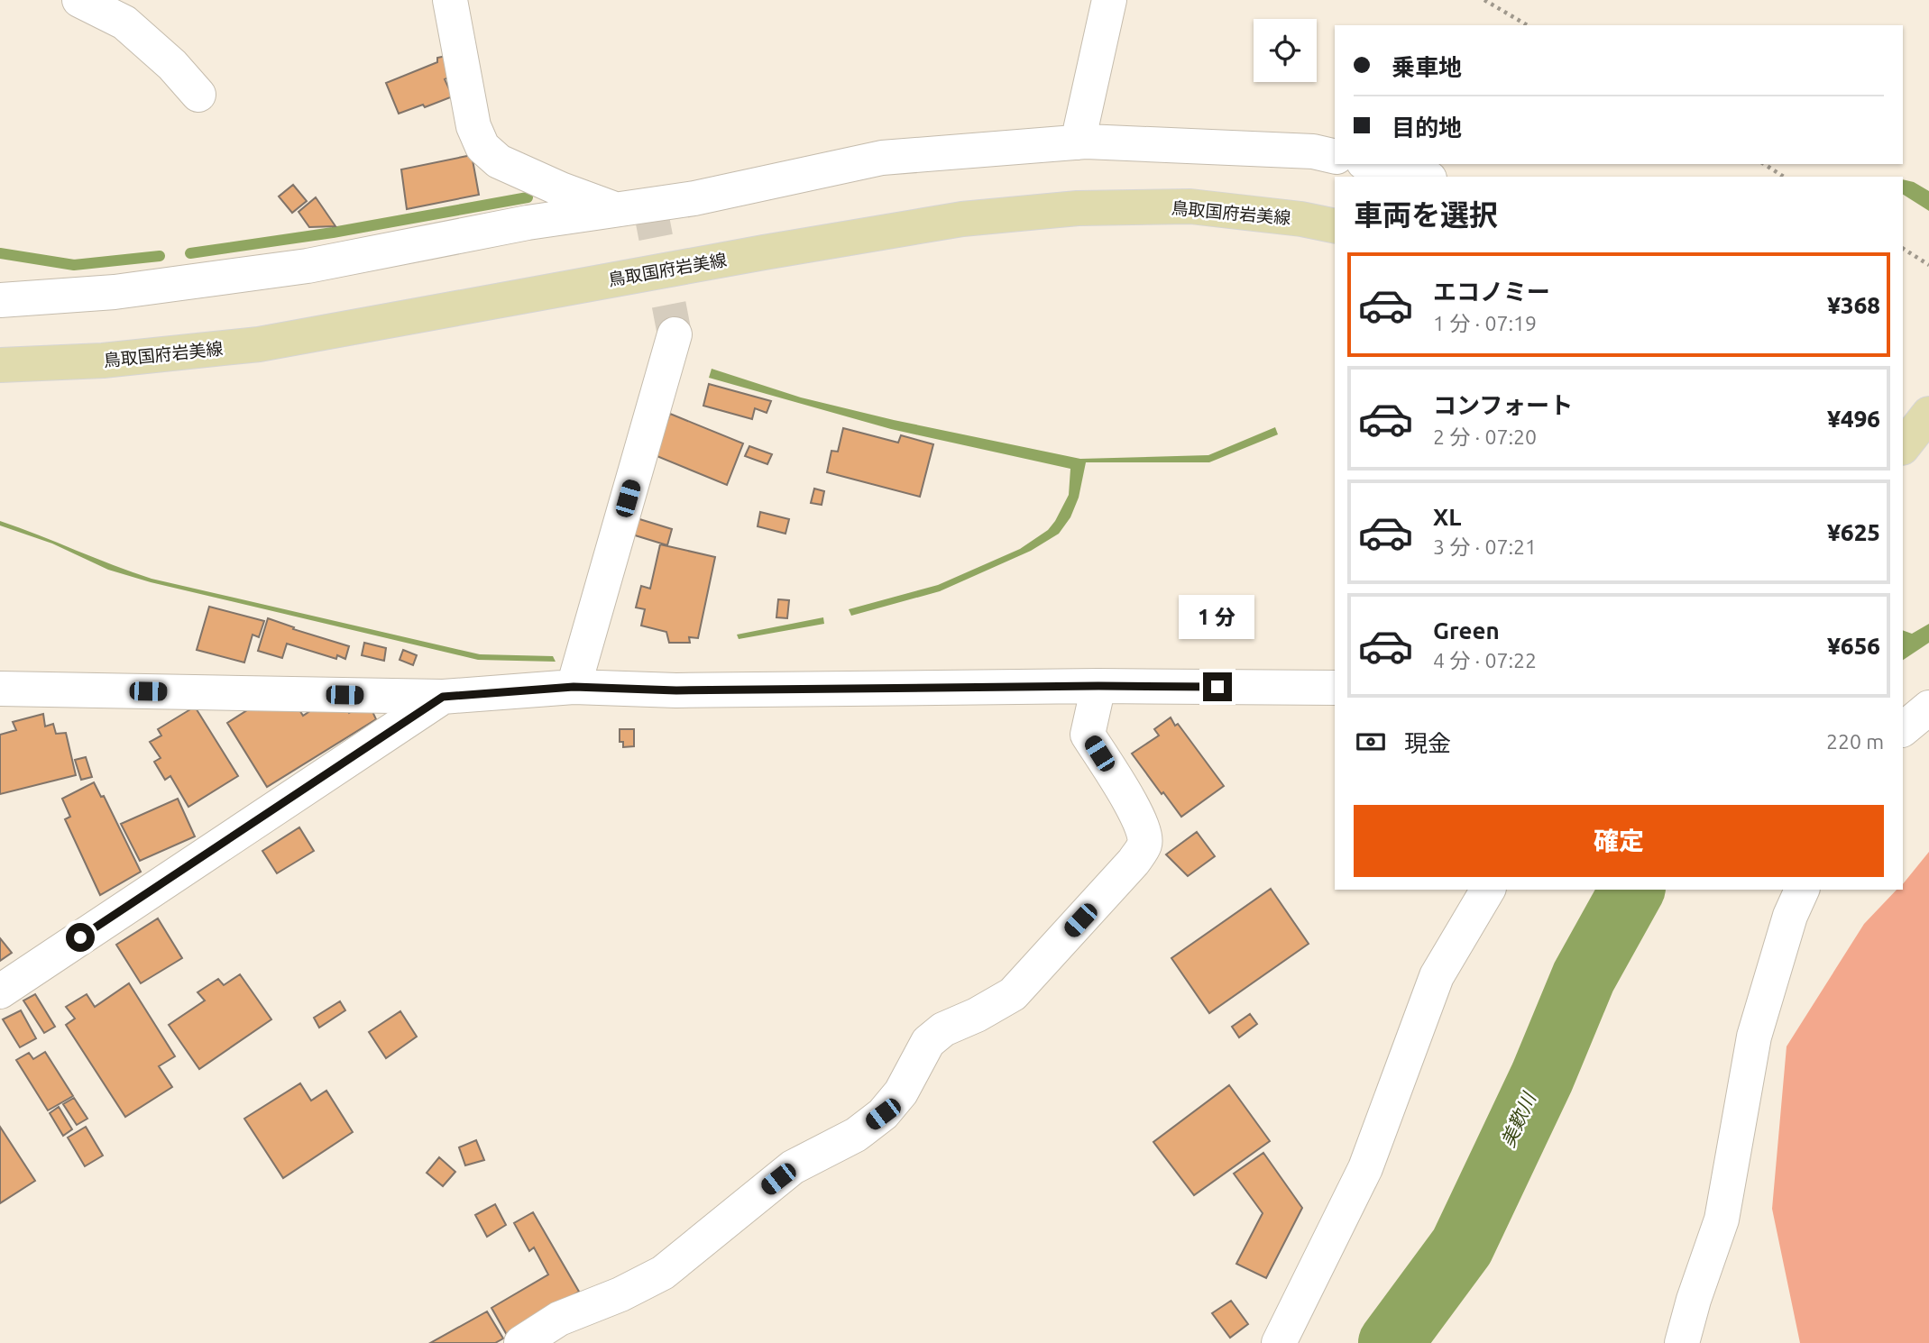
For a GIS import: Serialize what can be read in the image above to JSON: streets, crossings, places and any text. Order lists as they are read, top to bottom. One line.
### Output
{"streets":{"main road":["鳥取国府岩美線"]},"water":["美歎川"],"page":{"banner":["乗車地","目的地"],"heading":"車両を選択","list":[{"name":"エコノミー","note":"1 分 · 07:19","value":"¥368"},{"name":"コンフォート","note":"2 分 · 07:20","value":"¥496"},{"name":"XL","note":"3 分 · 07:21","value":"¥625"},{"name":"Green","note":"4 分 · 07:22","value":"¥656"}],"bubble":"1 分","pay":["現金","220 m"],"buttons":"確定"}}
